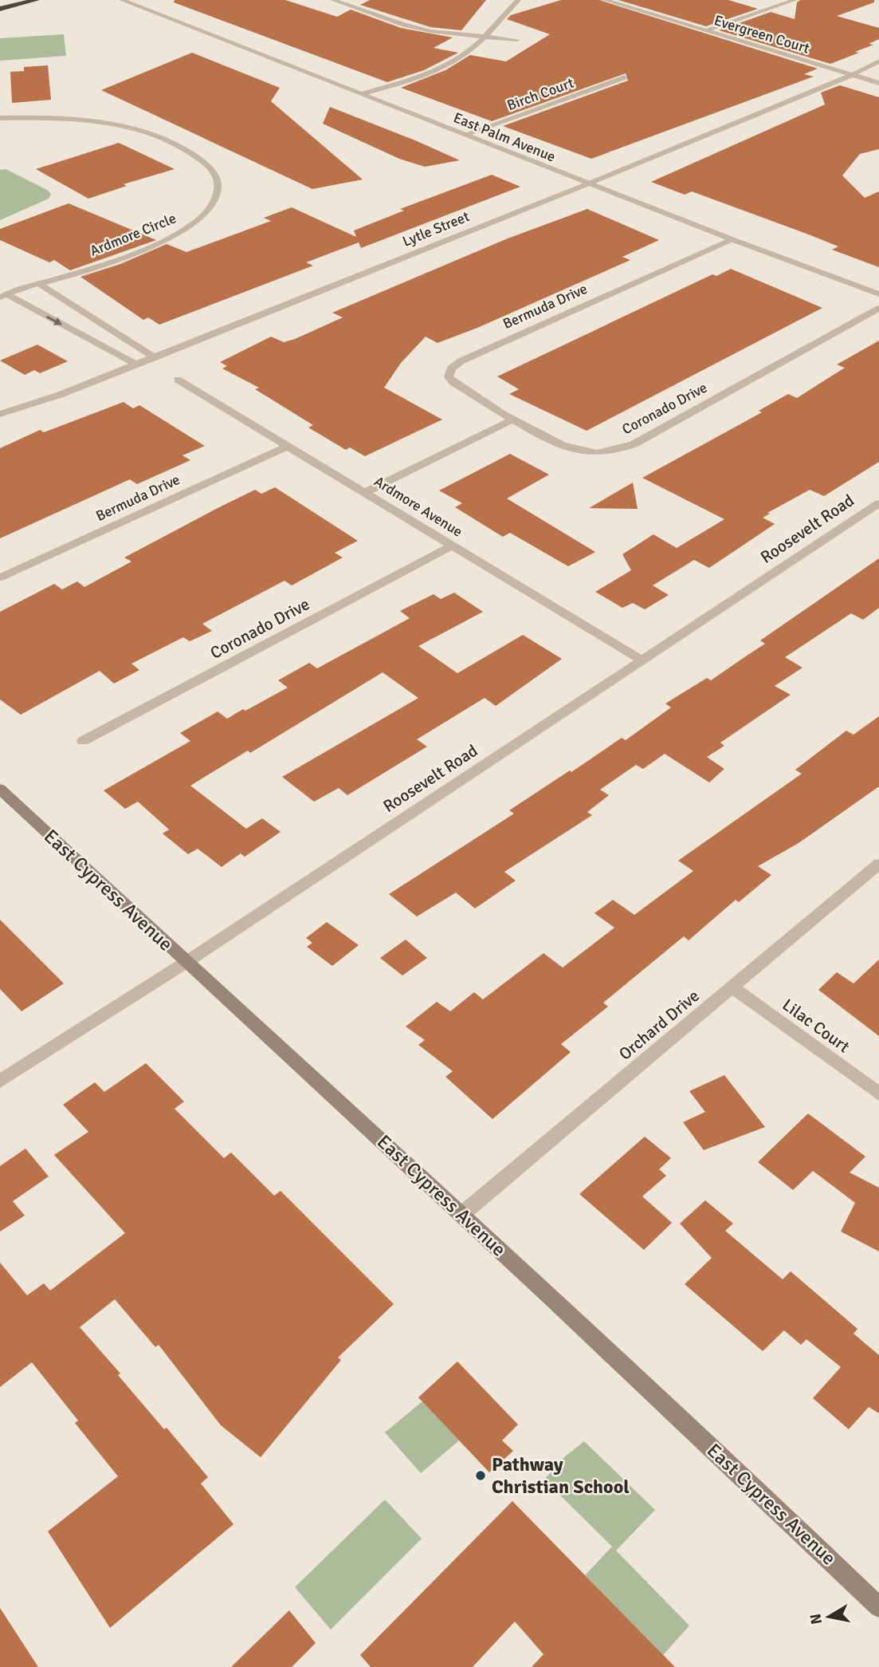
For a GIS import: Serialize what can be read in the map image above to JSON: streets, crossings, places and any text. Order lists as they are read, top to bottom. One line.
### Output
{"streets":{"main road":["East Cypress Avenue"],"street":["Evergreen Court","Birch Court","East Palm Avenue","Lytle Street","Ardmore Circle","Bermuda Drive","Coronado Drive","Ardmore Avenue","Roosevelt Road","Orchard Drive","Lilac Court"]},"crossings":[["Evergreen Court","Lytle Street"],["Birch Court","East Palm Avenue"],["East Palm Avenue","Lytle Street"],["East Palm Avenue","Bermuda Drive"],["Bermuda Drive","Coronado Drive"],["Bermuda Drive","Ardmore Avenue"],["Coronado Drive","Ardmore Avenue"],["Ardmore Avenue","Roosevelt Road"],["Roosevelt Road","East Cypress Avenue"],["East Cypress Avenue","Orchard Drive"],["Orchard Drive","Lilac Court"]],"places":["Pathway Christian School"],"north":"left"}
